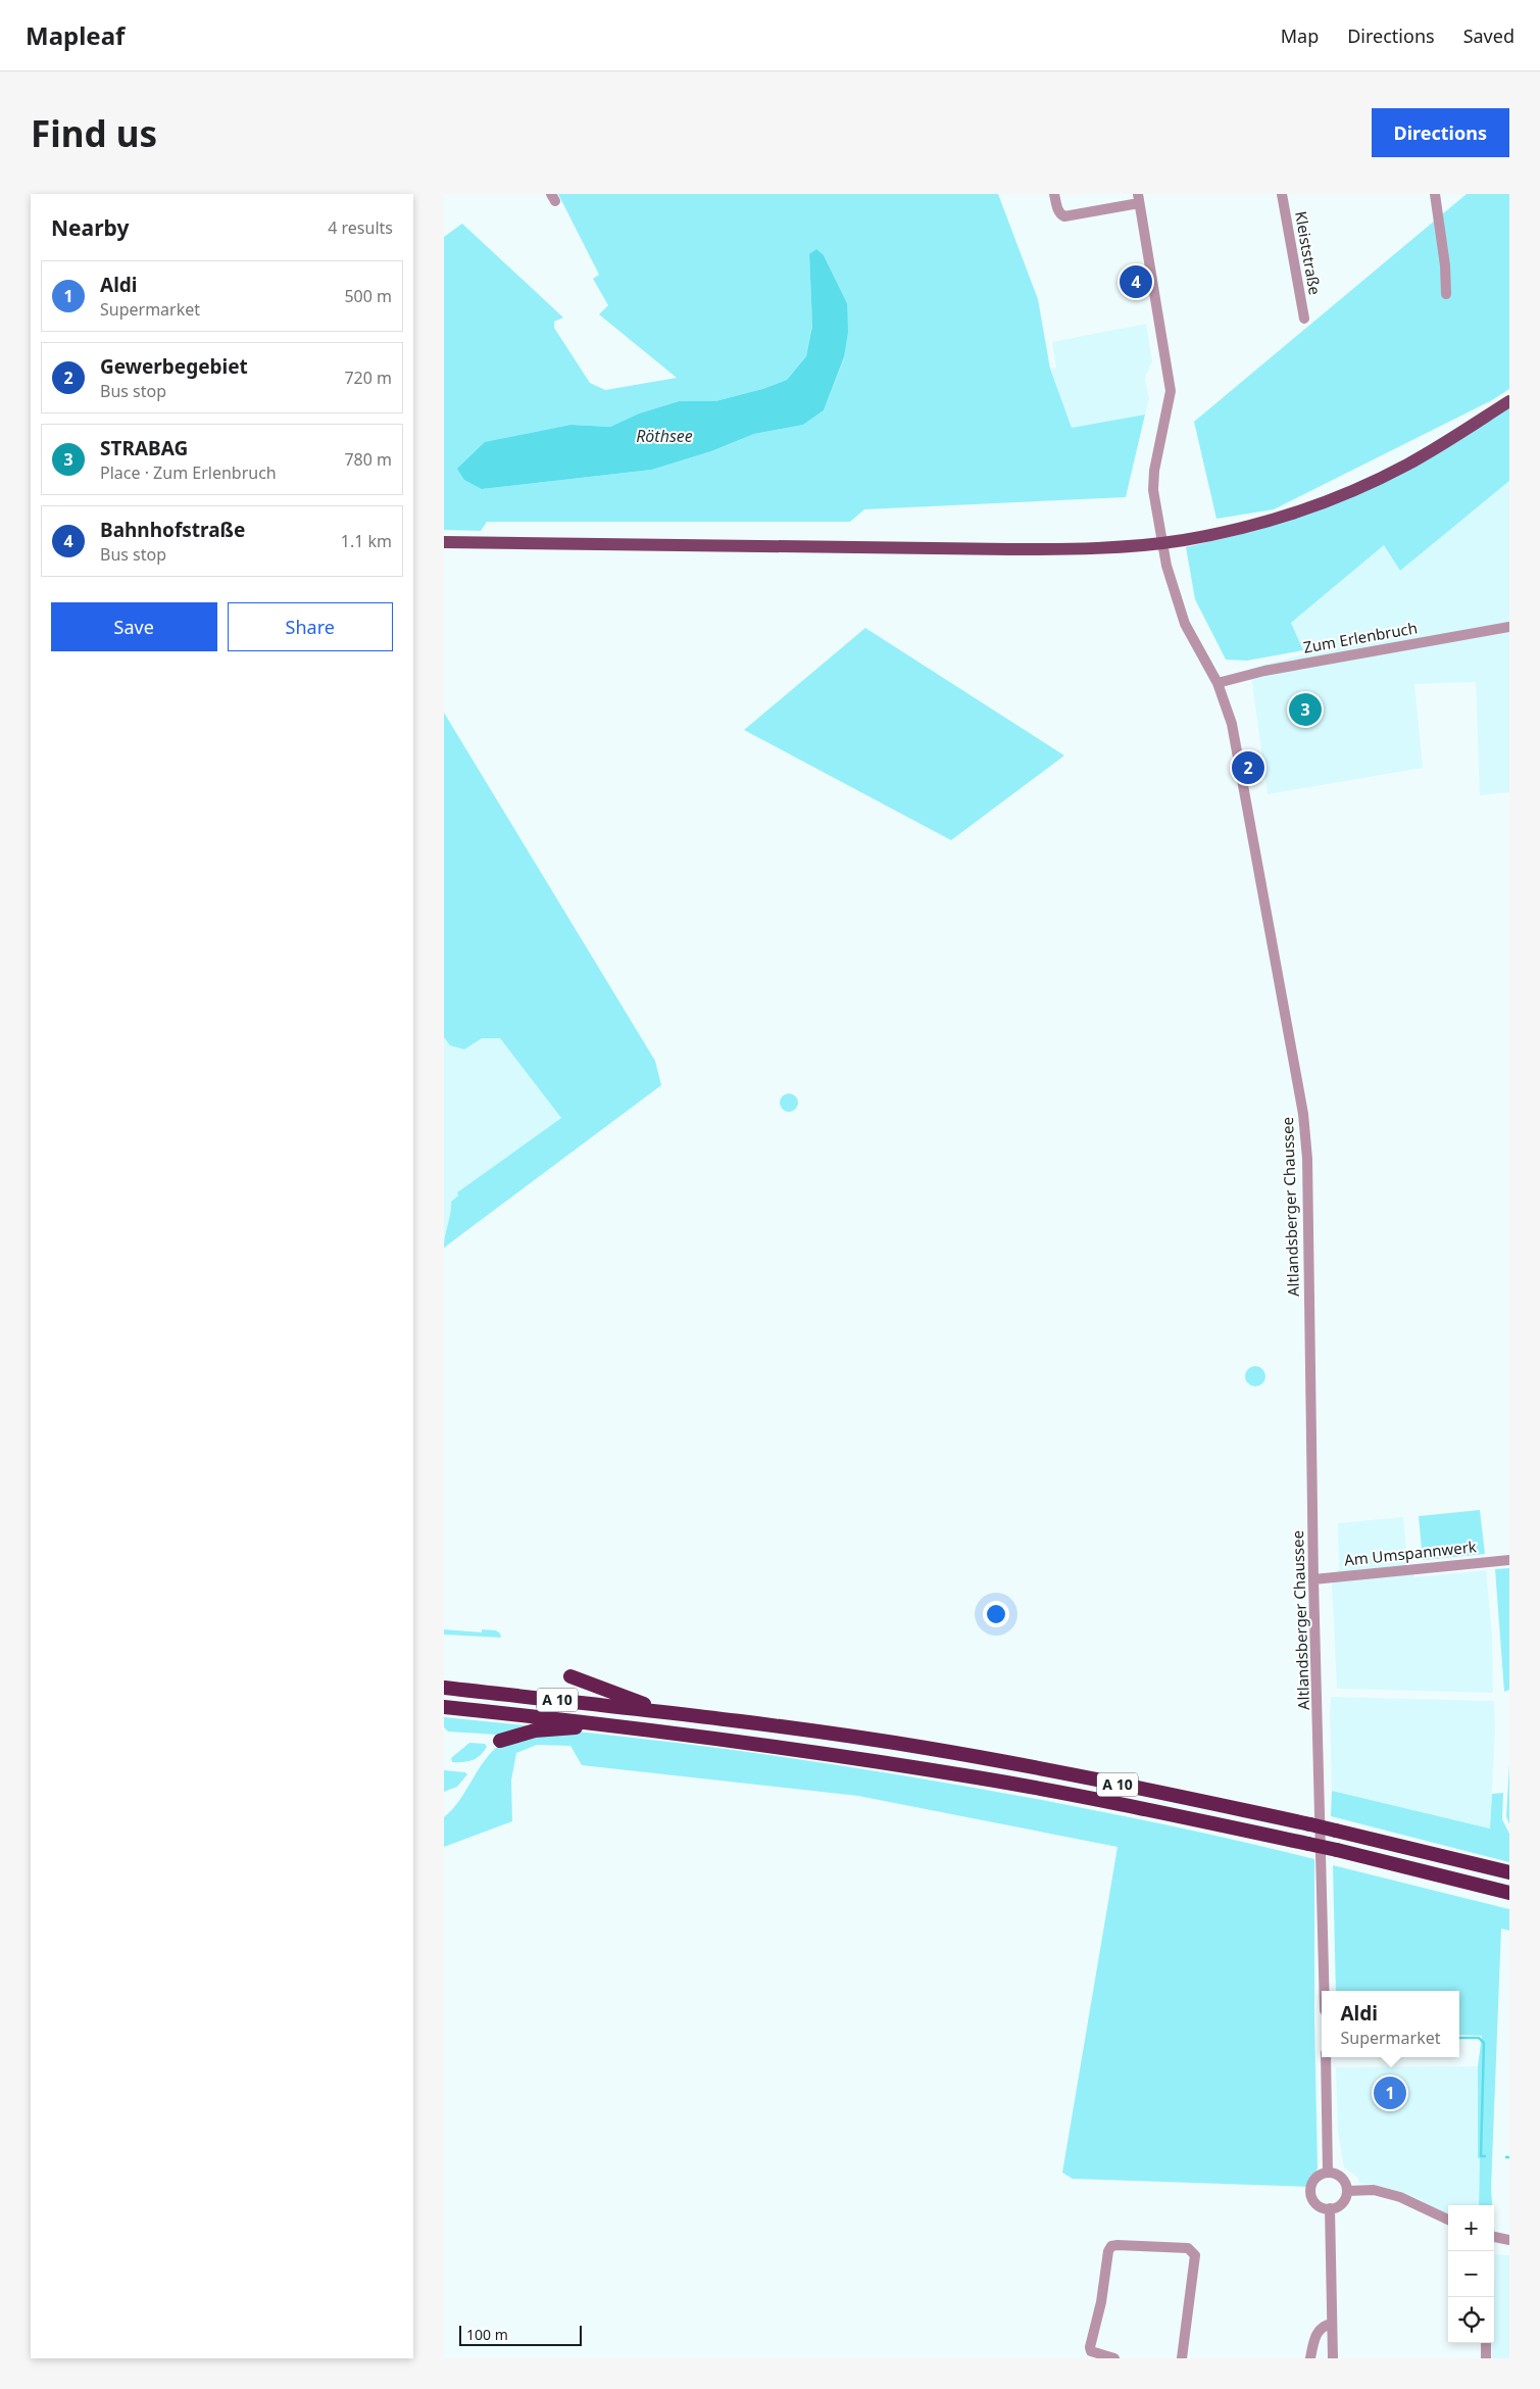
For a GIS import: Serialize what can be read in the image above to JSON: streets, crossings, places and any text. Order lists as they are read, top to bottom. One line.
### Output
{"streets":{"highway":["A 10"],"street":["Kleiststraße","Zum Erlenbruch","Altlandsberger Chaussee","Am Umspannwerk"]},"crossings":[["Zum Erlenbruch","Altlandsberger Chaussee"],["Altlandsberger Chaussee","Am Umspannwerk"]],"water":["Röthsee"],"scale_bar":"100 m","page":{"header":"Mapleaf","nav":["Map","Directions","Saved"],"buttons":["Directions",["Save","Share"]],"title":"Find us","heading":["Nearby","4 results"],"list":[{"mark":"1","name":"Aldi","note":"Supermarket","value":"500 m"},{"mark":"2","name":"Gewerbegebiet","note":"Bus stop","value":"720 m"},{"mark":"3","name":"STRABAG","note":"Place · Zum Erlenbruch","value":"780 m"},{"mark":"4","name":"Bahnhofstraße","note":"Bus stop","value":"1.1 km"}],"pins":["4","3","2","1"],"popup":["Aldi","Supermarket"],"map_buttons":["+","−"],"scale":"100 m"}}
